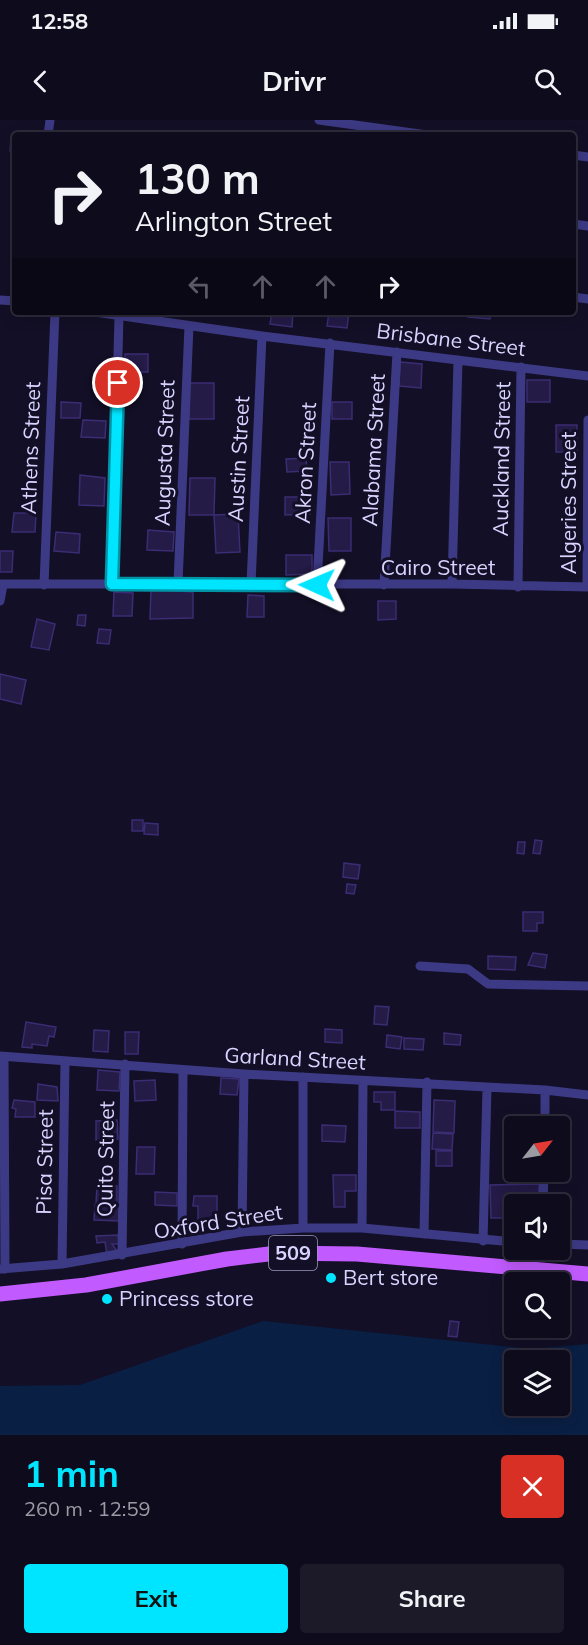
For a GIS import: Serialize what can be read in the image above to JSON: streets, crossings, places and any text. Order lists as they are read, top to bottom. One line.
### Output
{"streets":{"main road":["509"],"street":["Brisbane Street","Athens Street","Alabama Street","Augusta Street","Austin Street","Auckland Street","Akron Street","Algeries Street","Cairo Street","Garland Street","Quito Street","Pisa Street","Oxford Street"]},"crossings":[["Brisbane Street","Alabama Street"],["Brisbane Street","Augusta Street"],["Brisbane Street","Austin Street"],["Brisbane Street","Auckland Street"],["Brisbane Street","Akron Street"],["Athens Street","Cairo Street"],["Alabama Street","Cairo Street"],["Augusta Street","Cairo Street"],["Austin Street","Cairo Street"],["Auckland Street","Cairo Street"],["Akron Street","Cairo Street"],["Algeries Street","Cairo Street"],["Garland Street","Quito Street"],["Garland Street","Pisa Street"],["Quito Street","Oxford Street"],["Pisa Street","Oxford Street"]],"places":["Bert store","Princess store"],"north":"top right","page":{"status":"12:58","header":"Drivr","turn":["130 m","Arlington Street"],"heading":["1 min","260 m · 12:59"],"buttons":["Exit","Share"]}}
